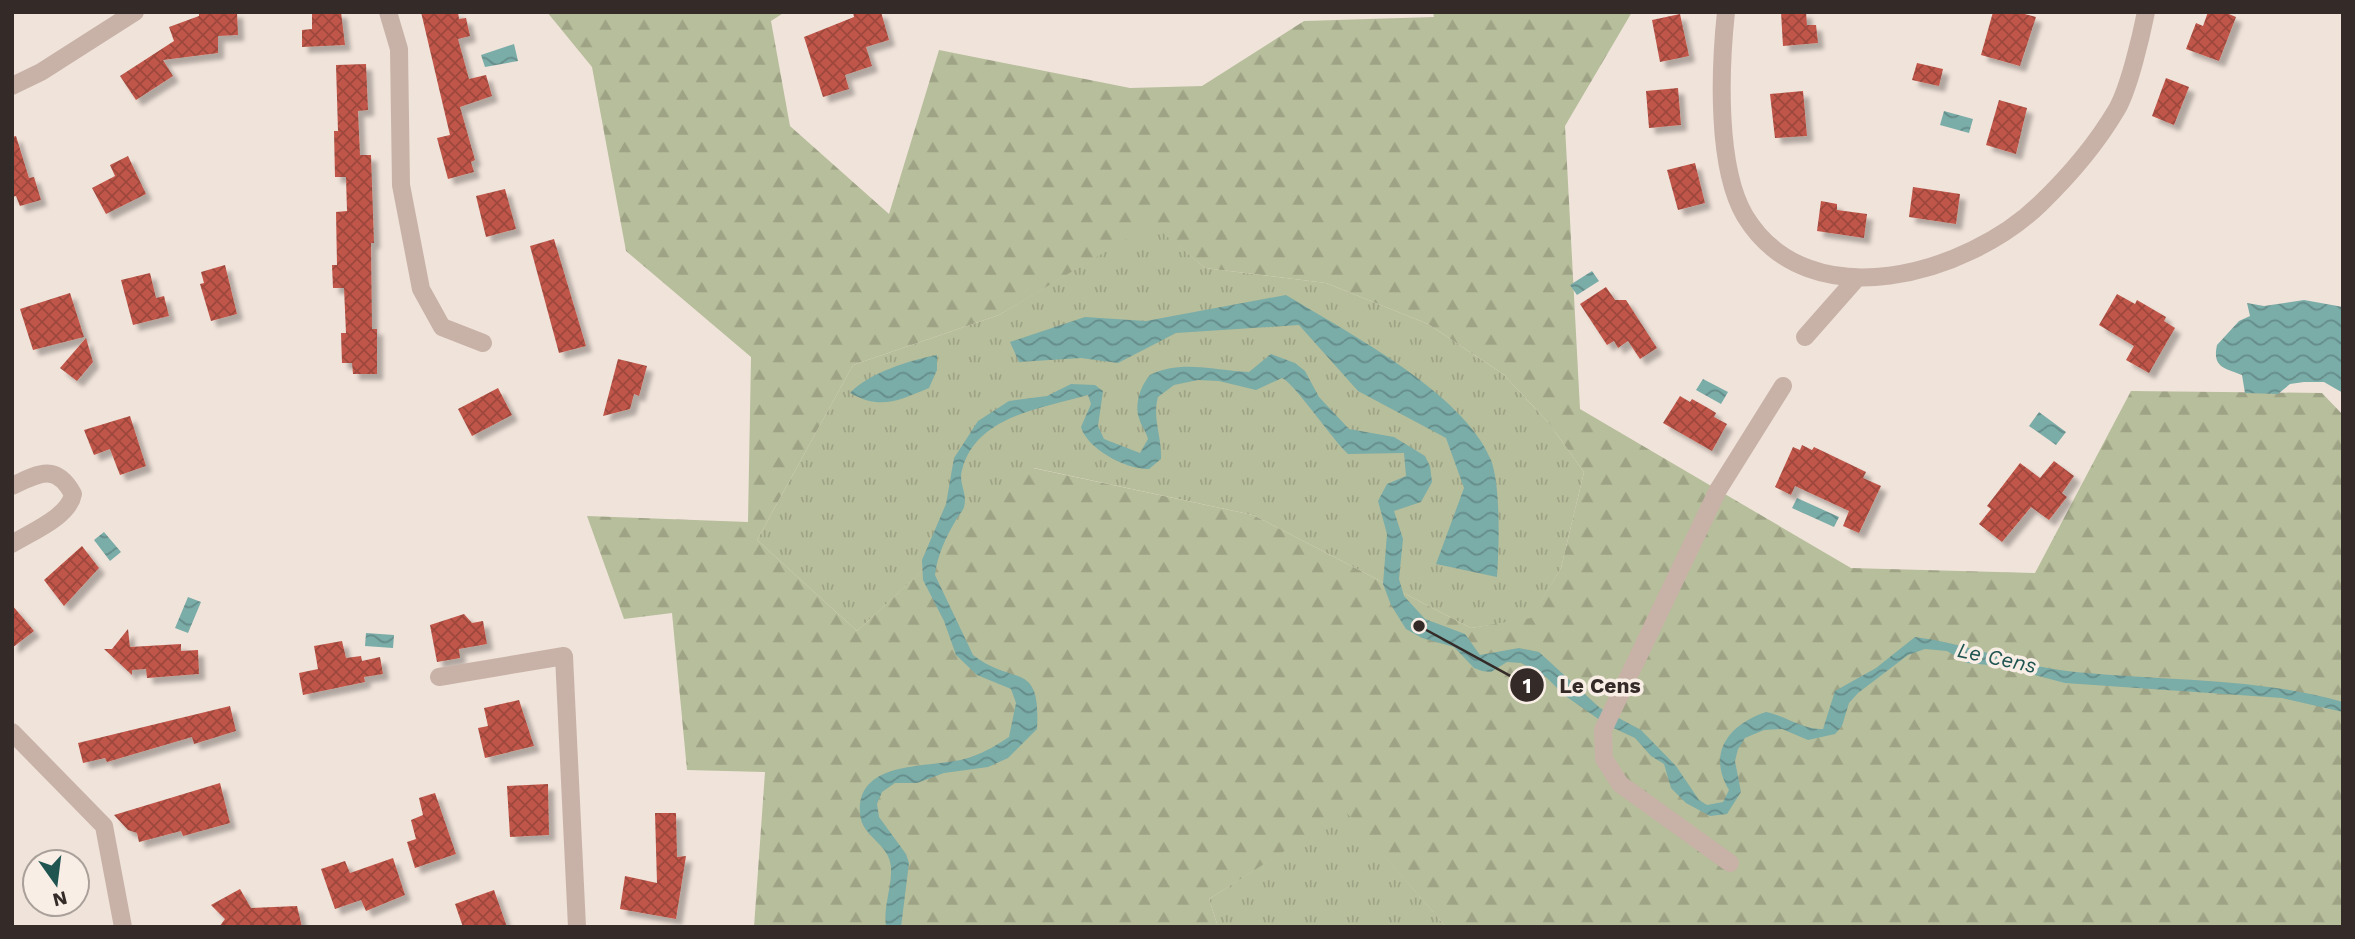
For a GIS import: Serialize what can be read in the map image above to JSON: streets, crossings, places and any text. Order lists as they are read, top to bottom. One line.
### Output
{"water":["Le Cens"],"places":["Le Cens"],"north":"bottom"}
